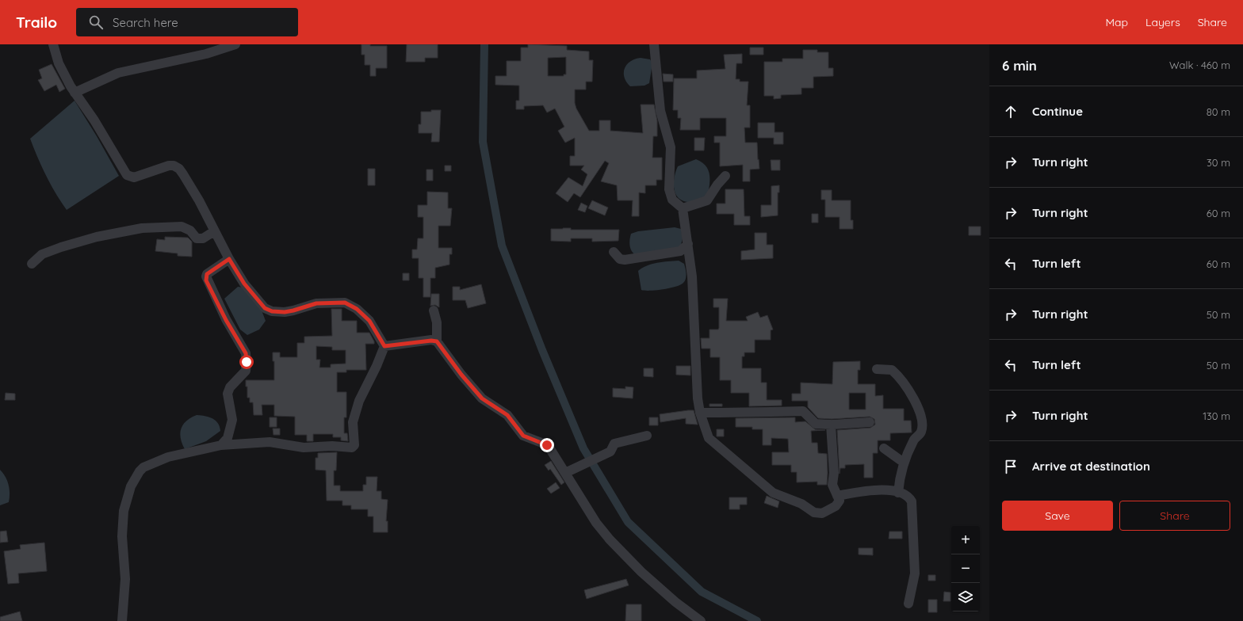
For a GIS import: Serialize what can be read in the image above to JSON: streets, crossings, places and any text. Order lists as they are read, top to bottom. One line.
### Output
{"page":{"header":"Trailo","search":"Search here","nav":["Map","Layers","Share"],"heading":["6 min","Walk · 460 m"],"list":[["Continue","80 m"],["Turn right","30 m"],["Turn right","60 m"],["Turn left","60 m"],["Turn right","50 m"],["Turn left","50 m"],["Turn right","130 m"],"Arrive at destination"],"buttons":["Save","Share"],"map_buttons":["+","−"]}}
